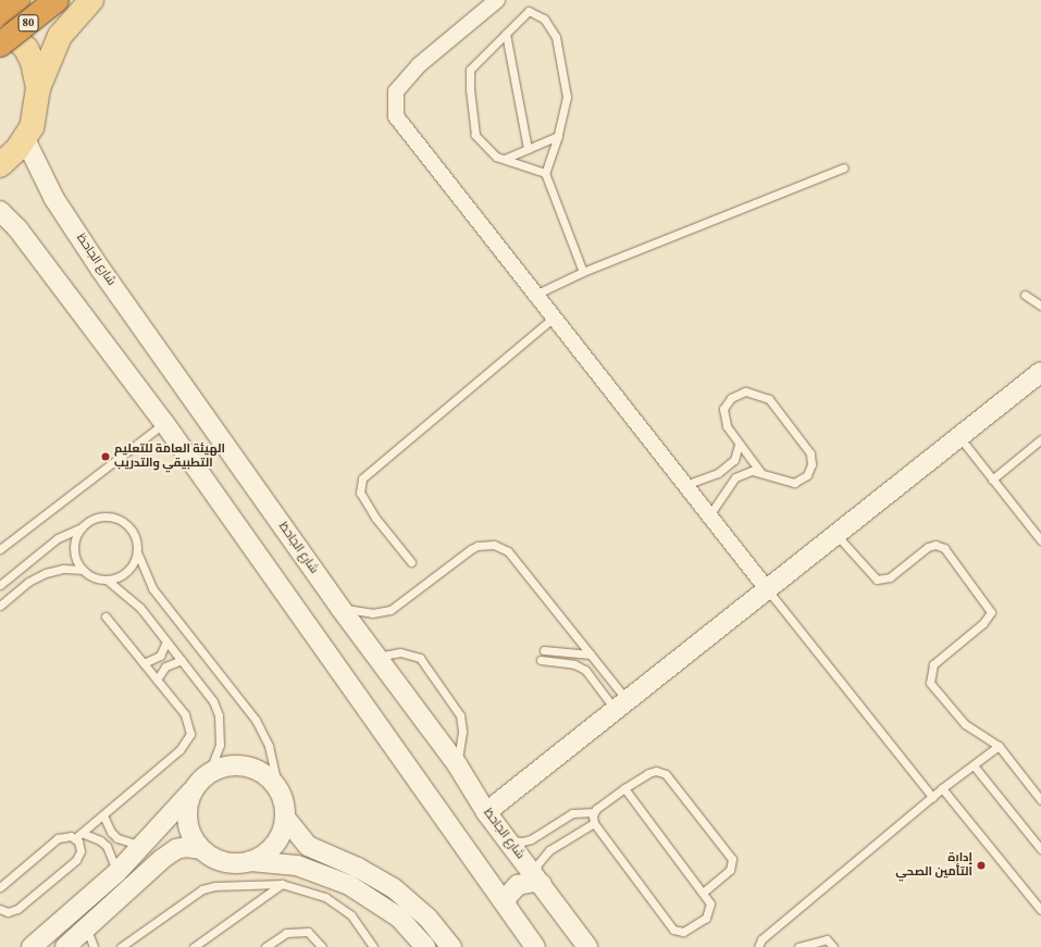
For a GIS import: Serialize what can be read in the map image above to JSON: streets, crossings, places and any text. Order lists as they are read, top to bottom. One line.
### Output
{"streets":{"highway":["80"],"street":["شارع الجاحظ"]},"places":["الهيئة العامة للتعليم التطبيقي والتدريب","إدارة التأمين الصحي"]}
